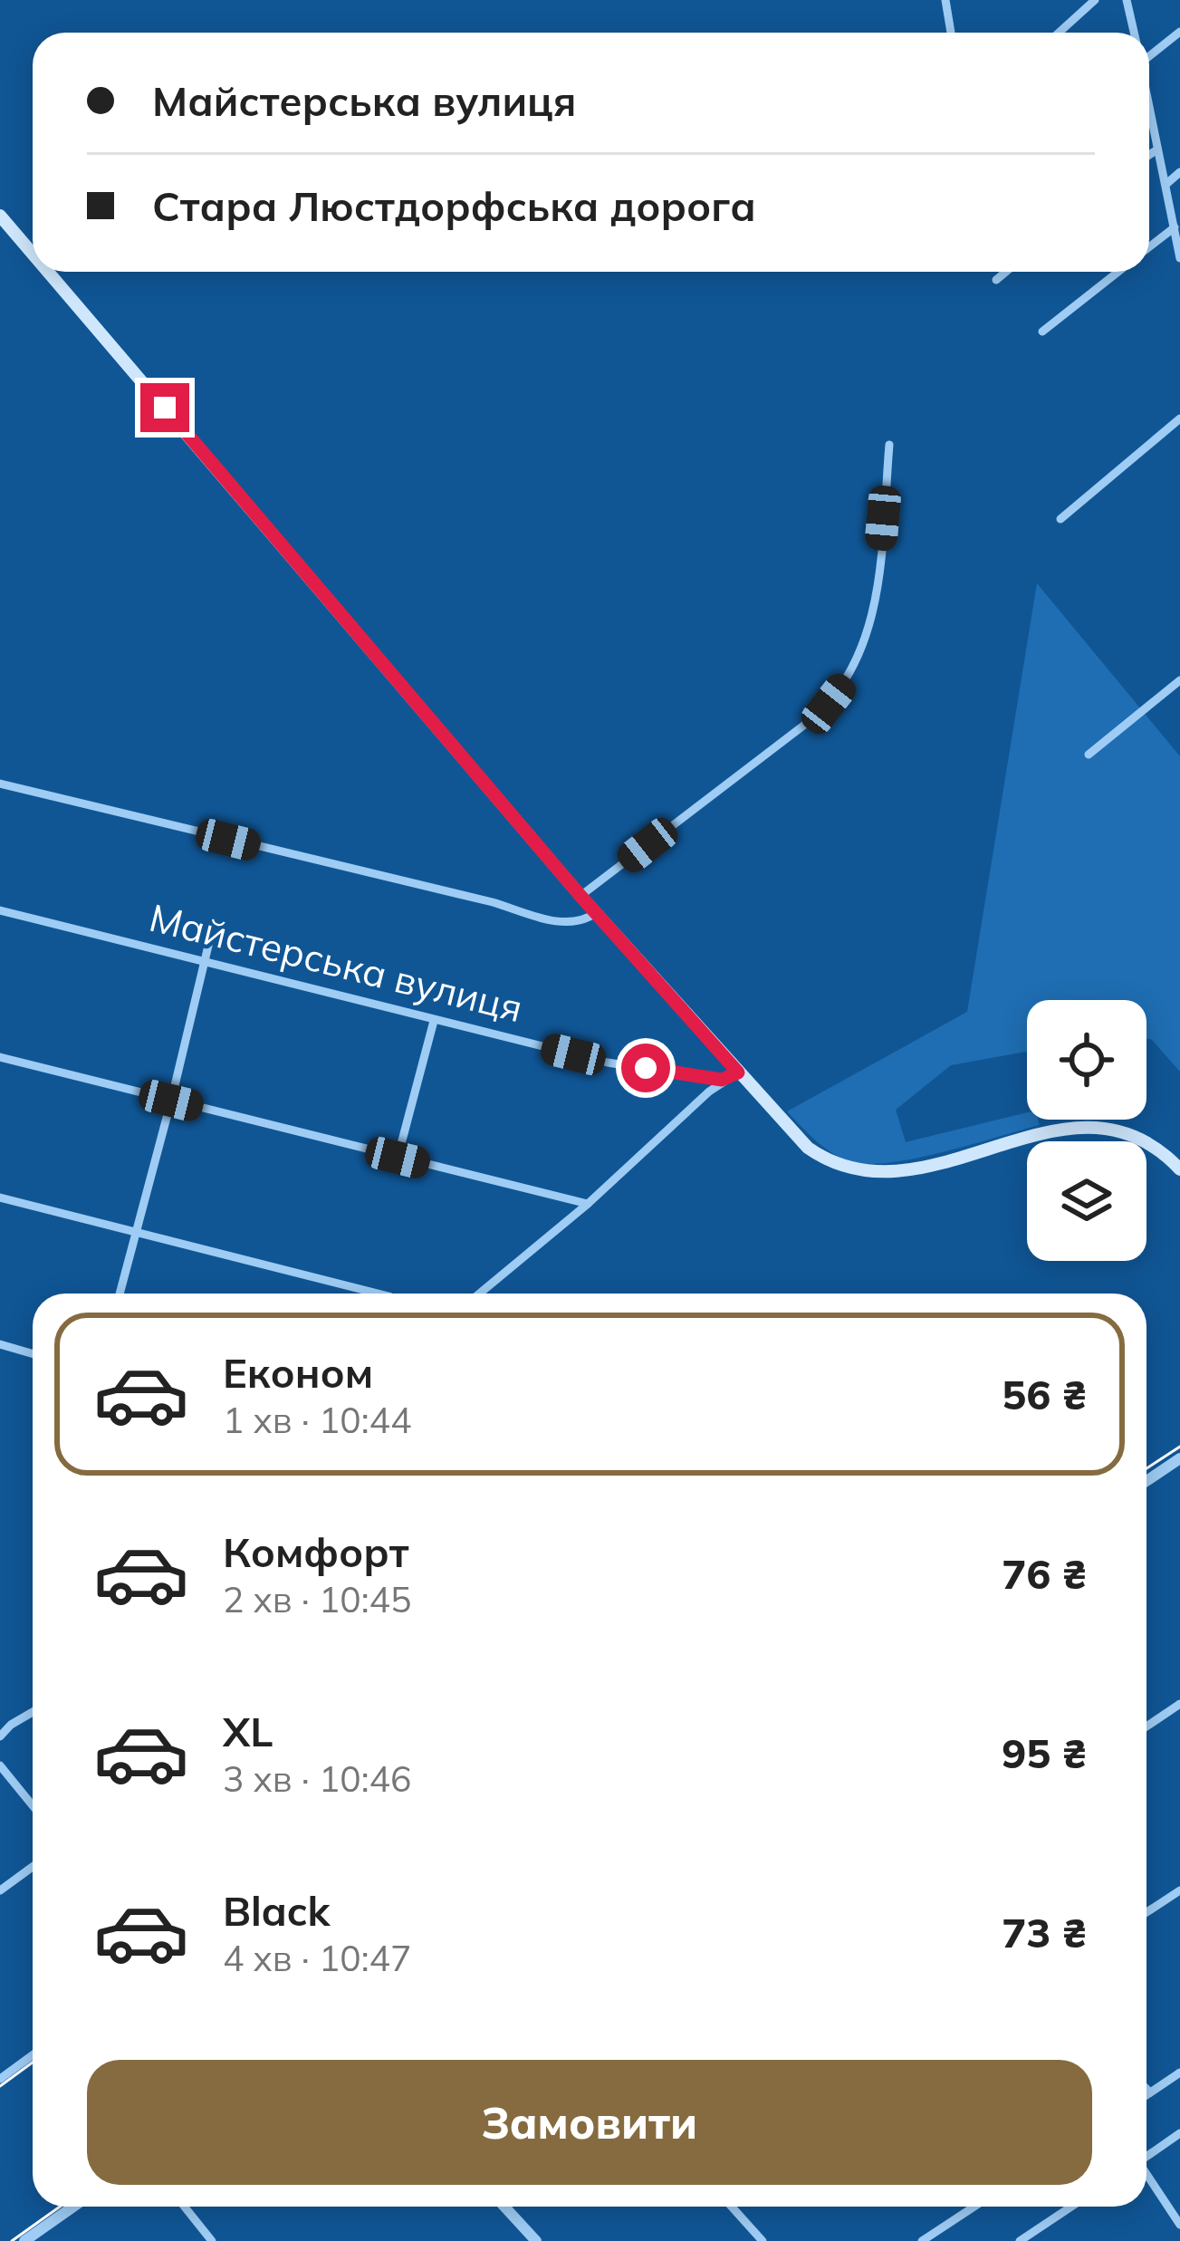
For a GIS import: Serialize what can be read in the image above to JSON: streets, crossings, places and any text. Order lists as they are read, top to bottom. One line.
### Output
{"streets":{"street":["Майстерська вулиця"]},"page":{"banner":["Майстерська вулиця","Стара Люстдорфська дорога"],"list":[{"name":"Економ","note":"1 хв · 10:44","value":"56 ₴"},{"name":"Комфорт","note":"2 хв · 10:45","value":"76 ₴"},{"name":"XL","note":"3 хв · 10:46","value":"95 ₴"},{"name":"Black","note":"4 хв · 10:47","value":"73 ₴"}],"buttons":"Замовити"}}
